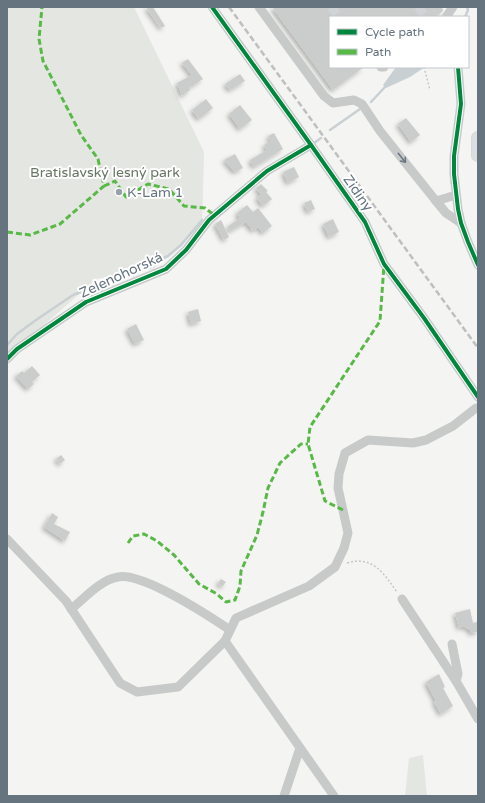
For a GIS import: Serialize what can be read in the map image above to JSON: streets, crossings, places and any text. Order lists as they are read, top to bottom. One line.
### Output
{"streets":{"street":["Zidiny","Zelenohorská"]},"crossings":[["Zidiny","Zelenohorská"]],"parks":["Bratislavský lesný park"],"places":["K-Lam 1"],"legend":["Cycle path","Path"]}
